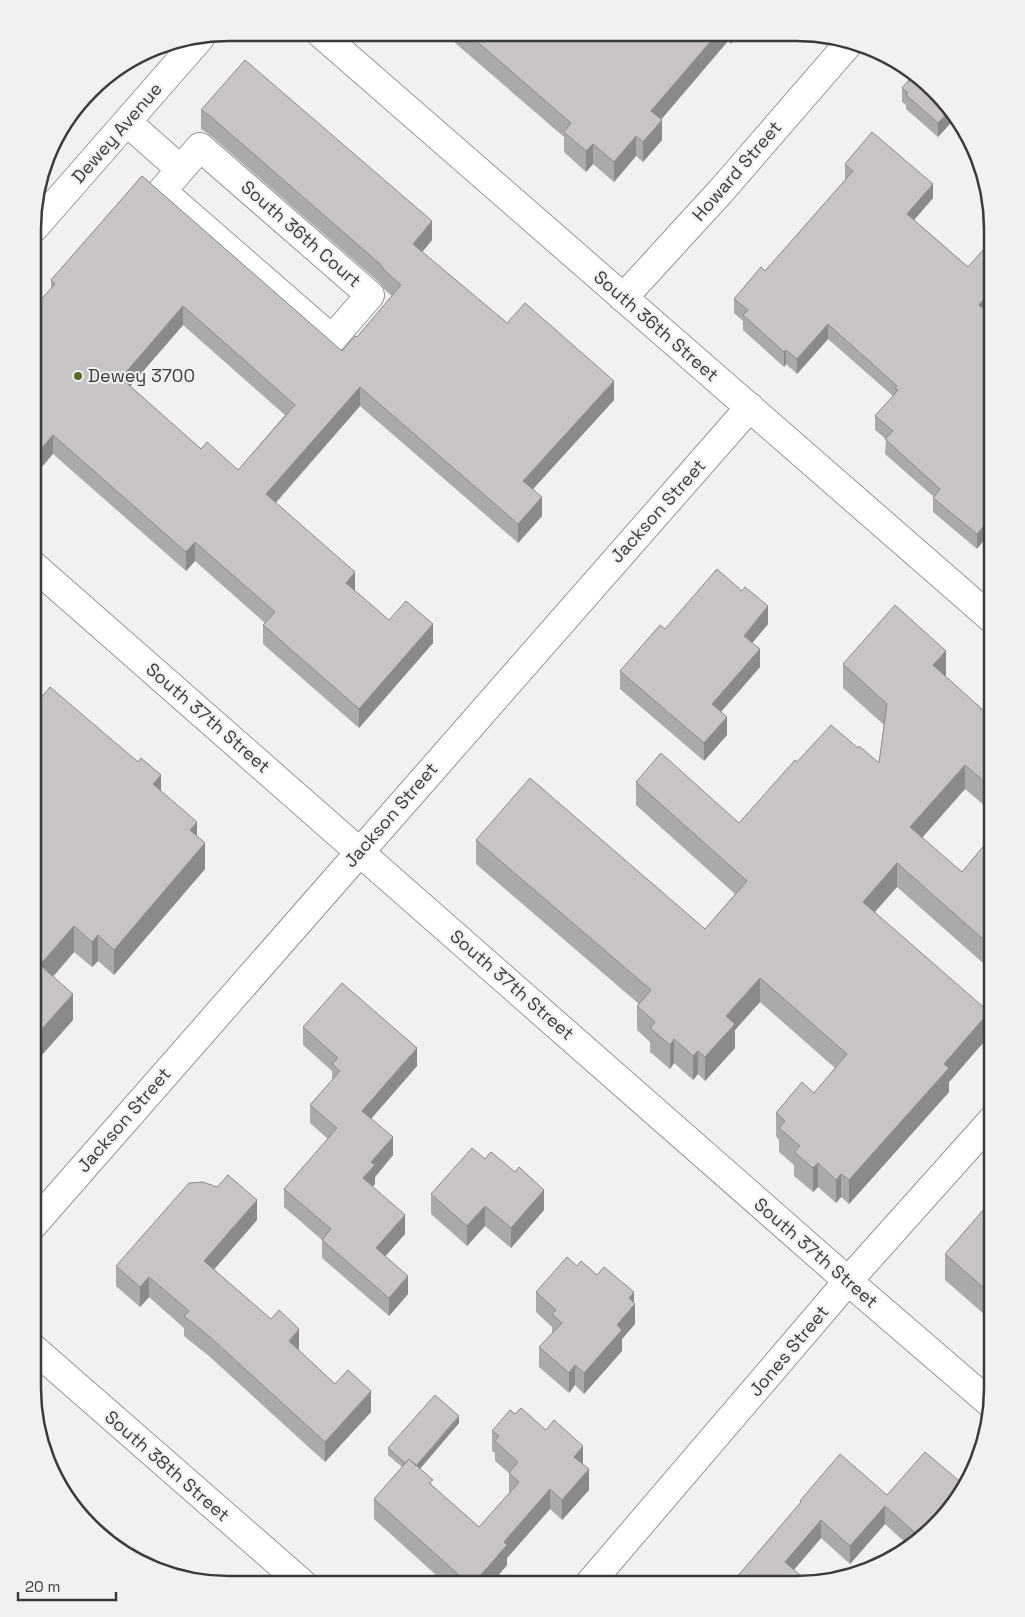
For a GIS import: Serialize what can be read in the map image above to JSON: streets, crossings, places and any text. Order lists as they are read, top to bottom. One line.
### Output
{"streets":{"street":["Dewey Avenue","Howard Street","South 36th Court","South 36th Street","Jackson Street","South 37th Street","Jones Street","South 38th Street"]},"crossings":[["Howard Street","South 36th Street"],["South 36th Street","Jackson Street"],["Jackson Street","South 37th Street"],["South 37th Street","Jones Street"]],"places":["Dewey 3700"],"scale_bar":"20 m"}
